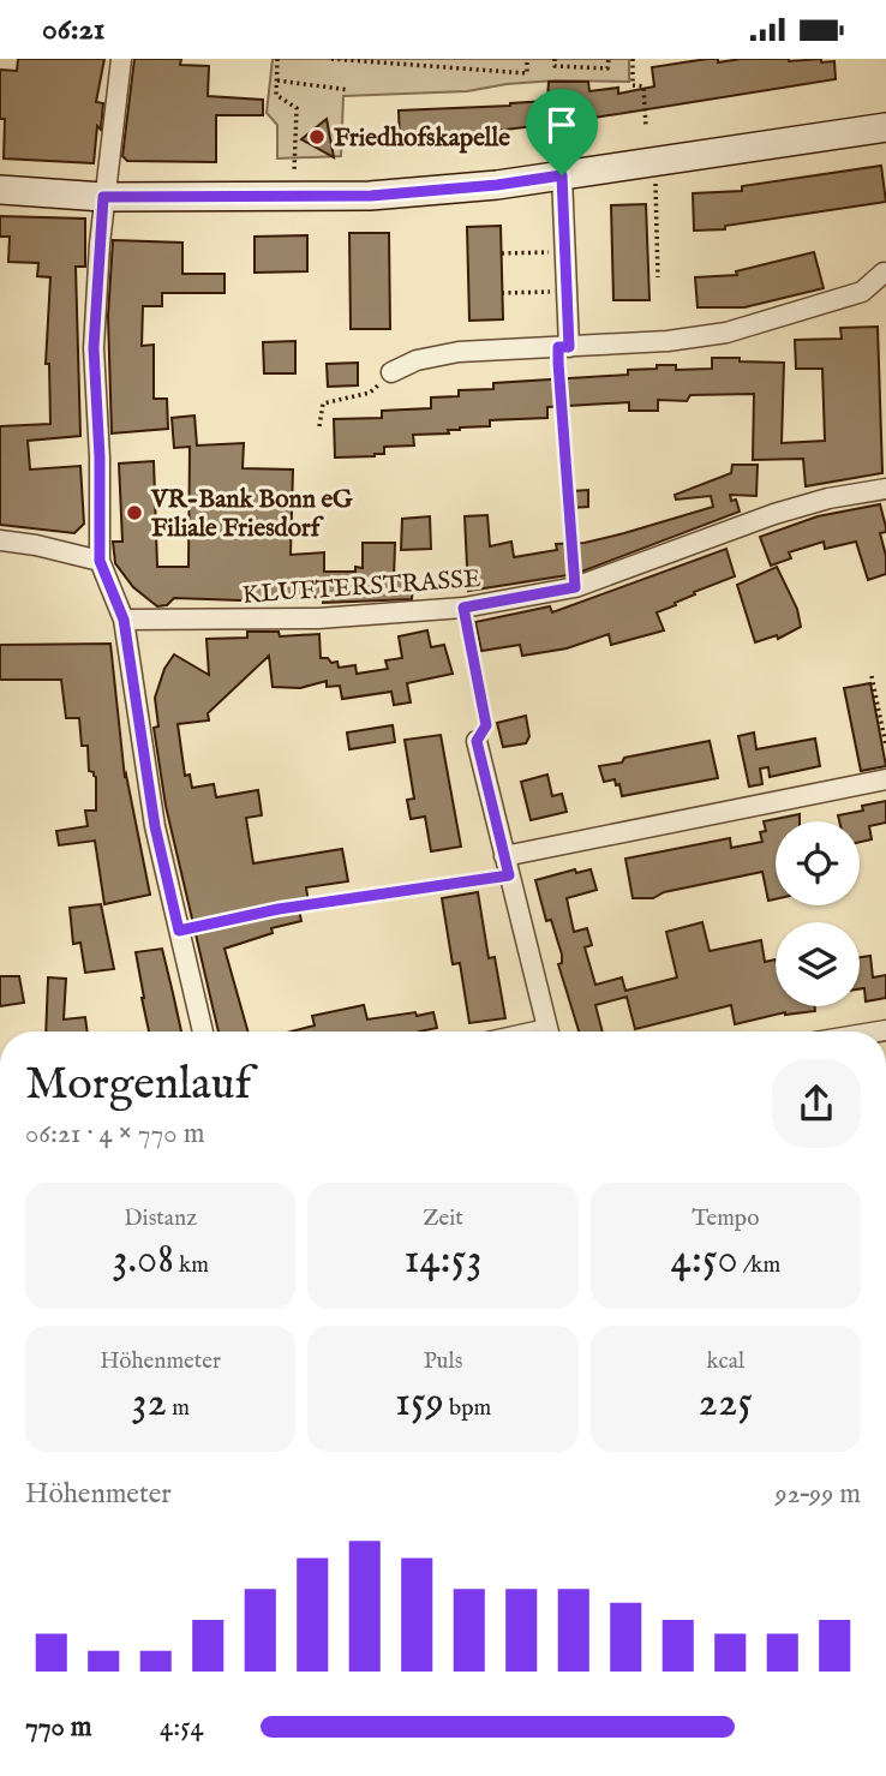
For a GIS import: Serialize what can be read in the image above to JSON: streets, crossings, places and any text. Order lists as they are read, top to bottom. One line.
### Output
{"streets":{"street":["KLUFTERSTRASSE"]},"places":["Friedhofskapelle","VR-Bank Bonn eG Filiale Friesdorf"],"page":{"status":"06:21","heading":["Morgenlauf","06:21 · 4 × 770 m"],"stats":[["Distanz","3.08 km"],["Zeit","14:53"],["Tempo","4:50 /km"],["Höhenmeter","32 m"],["Puls","159 bpm"],["kcal","225"]],"chart":["Höhenmeter","92–99 m"],"list":[{"name":"770 m","note":"4:54"}]}}
